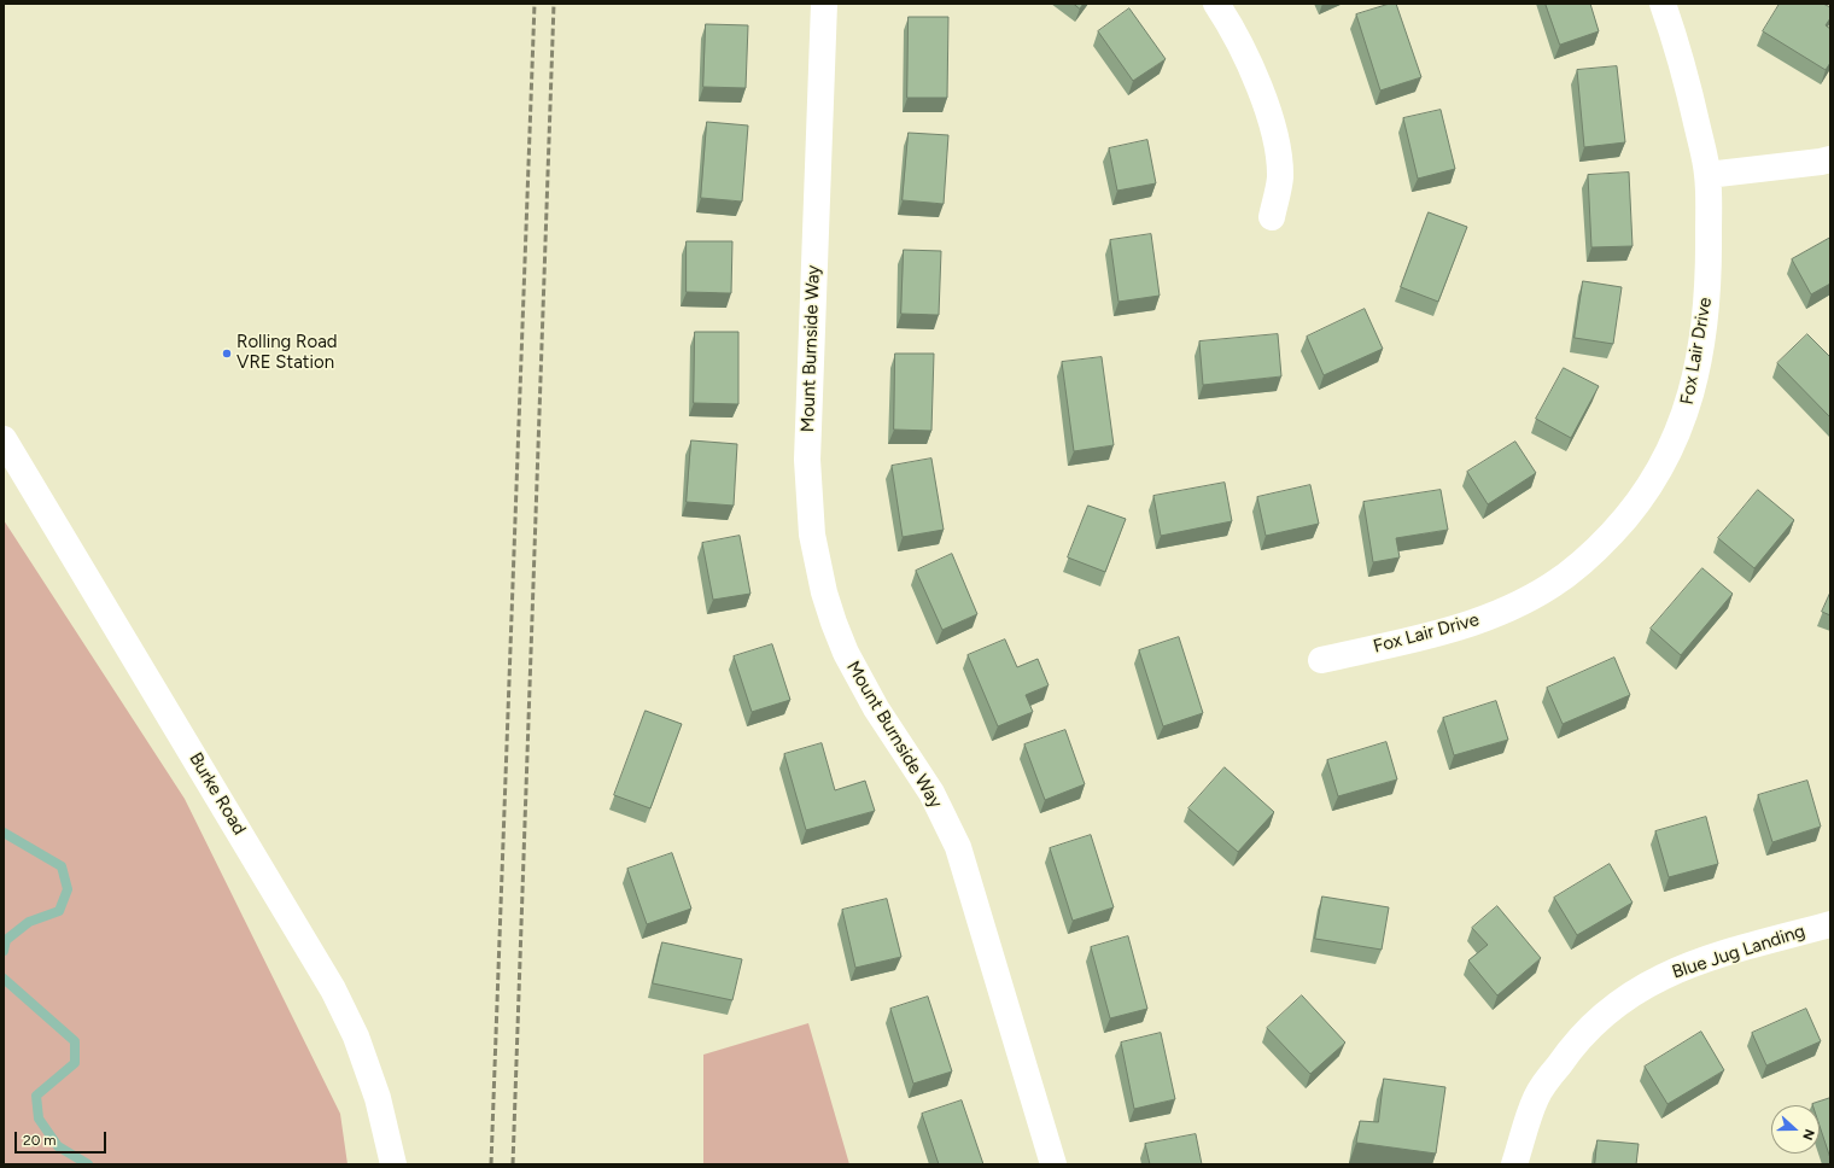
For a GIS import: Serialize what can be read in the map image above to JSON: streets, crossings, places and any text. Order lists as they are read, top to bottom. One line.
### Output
{"streets":{"street":["Mount Burnside Way","Fox Lair Drive","Burke Road","Blue Jug Landing"]},"places":["Rolling Road VRE Station"],"scale_bar":"20 m","north":"right"}
